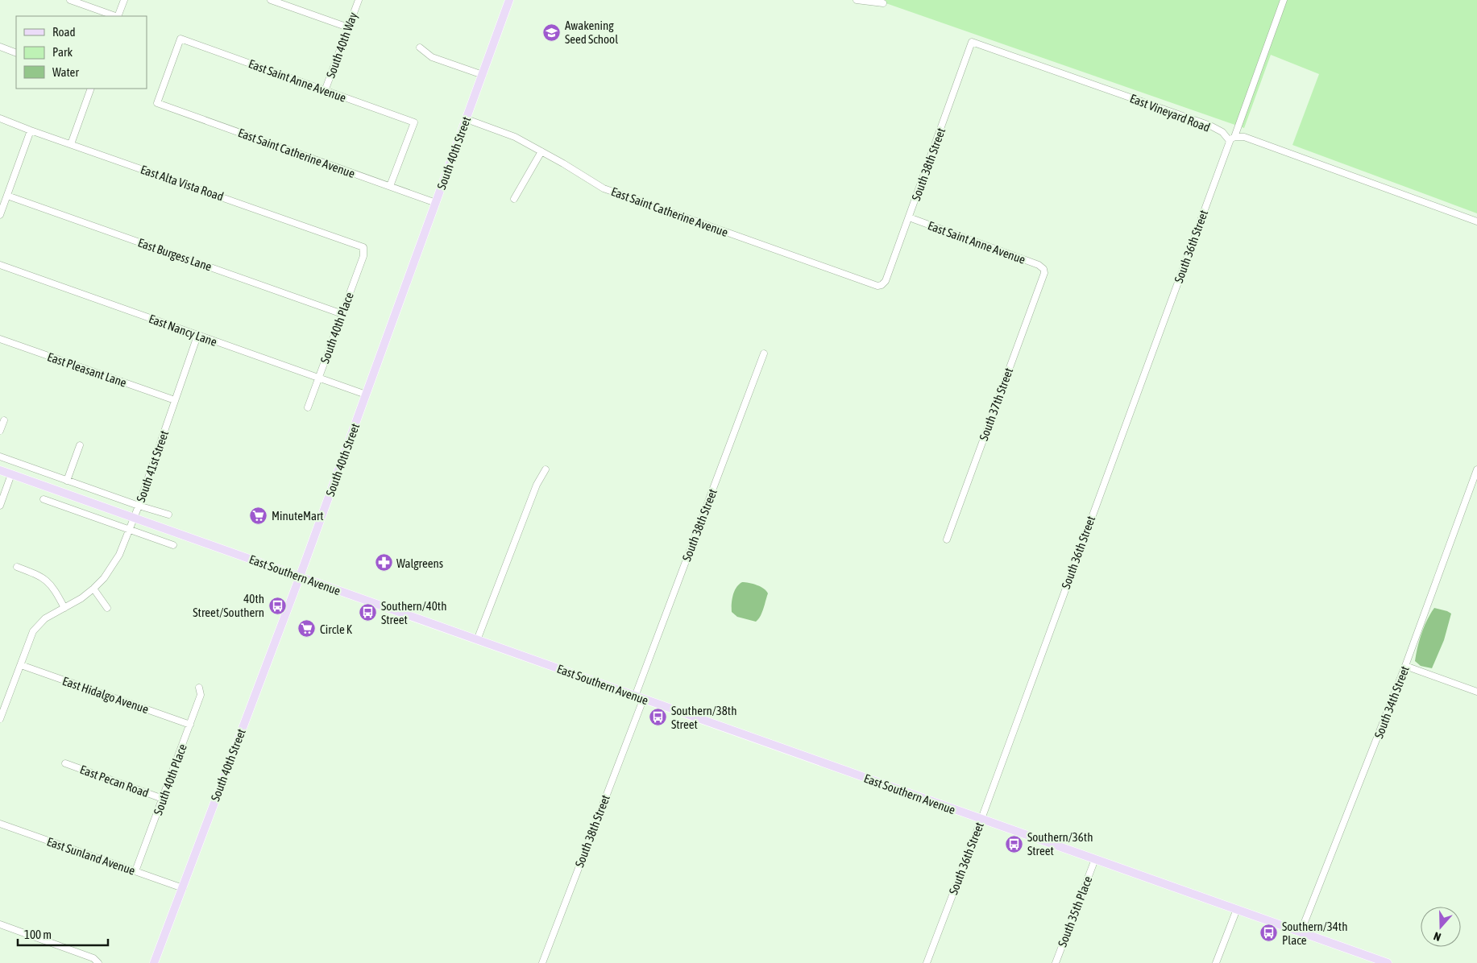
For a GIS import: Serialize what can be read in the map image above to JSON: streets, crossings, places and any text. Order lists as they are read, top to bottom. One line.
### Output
{"streets":{"main road":["South 40th Street","East Southern Avenue"],"street":["South 40th Way","East Saint Anne Avenue","East Vineyard Road","East Saint Catherine Avenue","South 38th Street","East Alta Vista Road","South 36th Street","East Burgess Lane","South 40th Place","East Nancy Lane","East Pleasant Lane","South 37th Street","South 41st Street","East Hidalgo Avenue","South 34th Street","East Pecan Road","East Sunland Avenue","South 35th Place"]},"crossings":[["South 40th Way","East Saint Anne Avenue"],["East Saint Anne Avenue","East Saint Catherine Avenue"],["East Saint Anne Avenue","South 38th Street"],["East Saint Anne Avenue","South 37th Street"],["East Vineyard Road","South 38th Street"],["East Vineyard Road","South 36th Street"],["East Saint Catherine Avenue","South 40th Street"],["East Saint Catherine Avenue","South 38th Street"],["South 40th Street","East Nancy Lane"],["South 40th Street","East Southern Avenue"],["South 40th Street","East Sunland Avenue"],["South 38th Street","East Southern Avenue"],["East Alta Vista Road","South 40th Place"],["South 36th Street","East Southern Avenue"],["East Burgess Lane","South 40th Place"],["South 40th Place","East Nancy Lane"],["South 40th Place","East Hidalgo Avenue"],["South 40th Place","East Pecan Road"],["South 40th Place","East Sunland Avenue"],["East Nancy Lane","South 41st Street"],["East Pleasant Lane","South 41st Street"],["South 41st Street","East Southern Avenue"],["South 41st Street","East Hidalgo Avenue"],["East Southern Avenue","South 34th Street"],["East Southern Avenue","South 35th Place"]],"places":{"school or university":["Awakening Seed School"],"supermarket":["MinuteMart","Circle K"],"pharmacy":["Walgreens"],"bus stop":["40th Street/Southern","Southern/40th Street","Southern/38th Street","Southern/36th Street","Southern/34th Place"]},"legend":["Road","Park","Water"],"scale_bar":"100 m","north":"bottom"}
